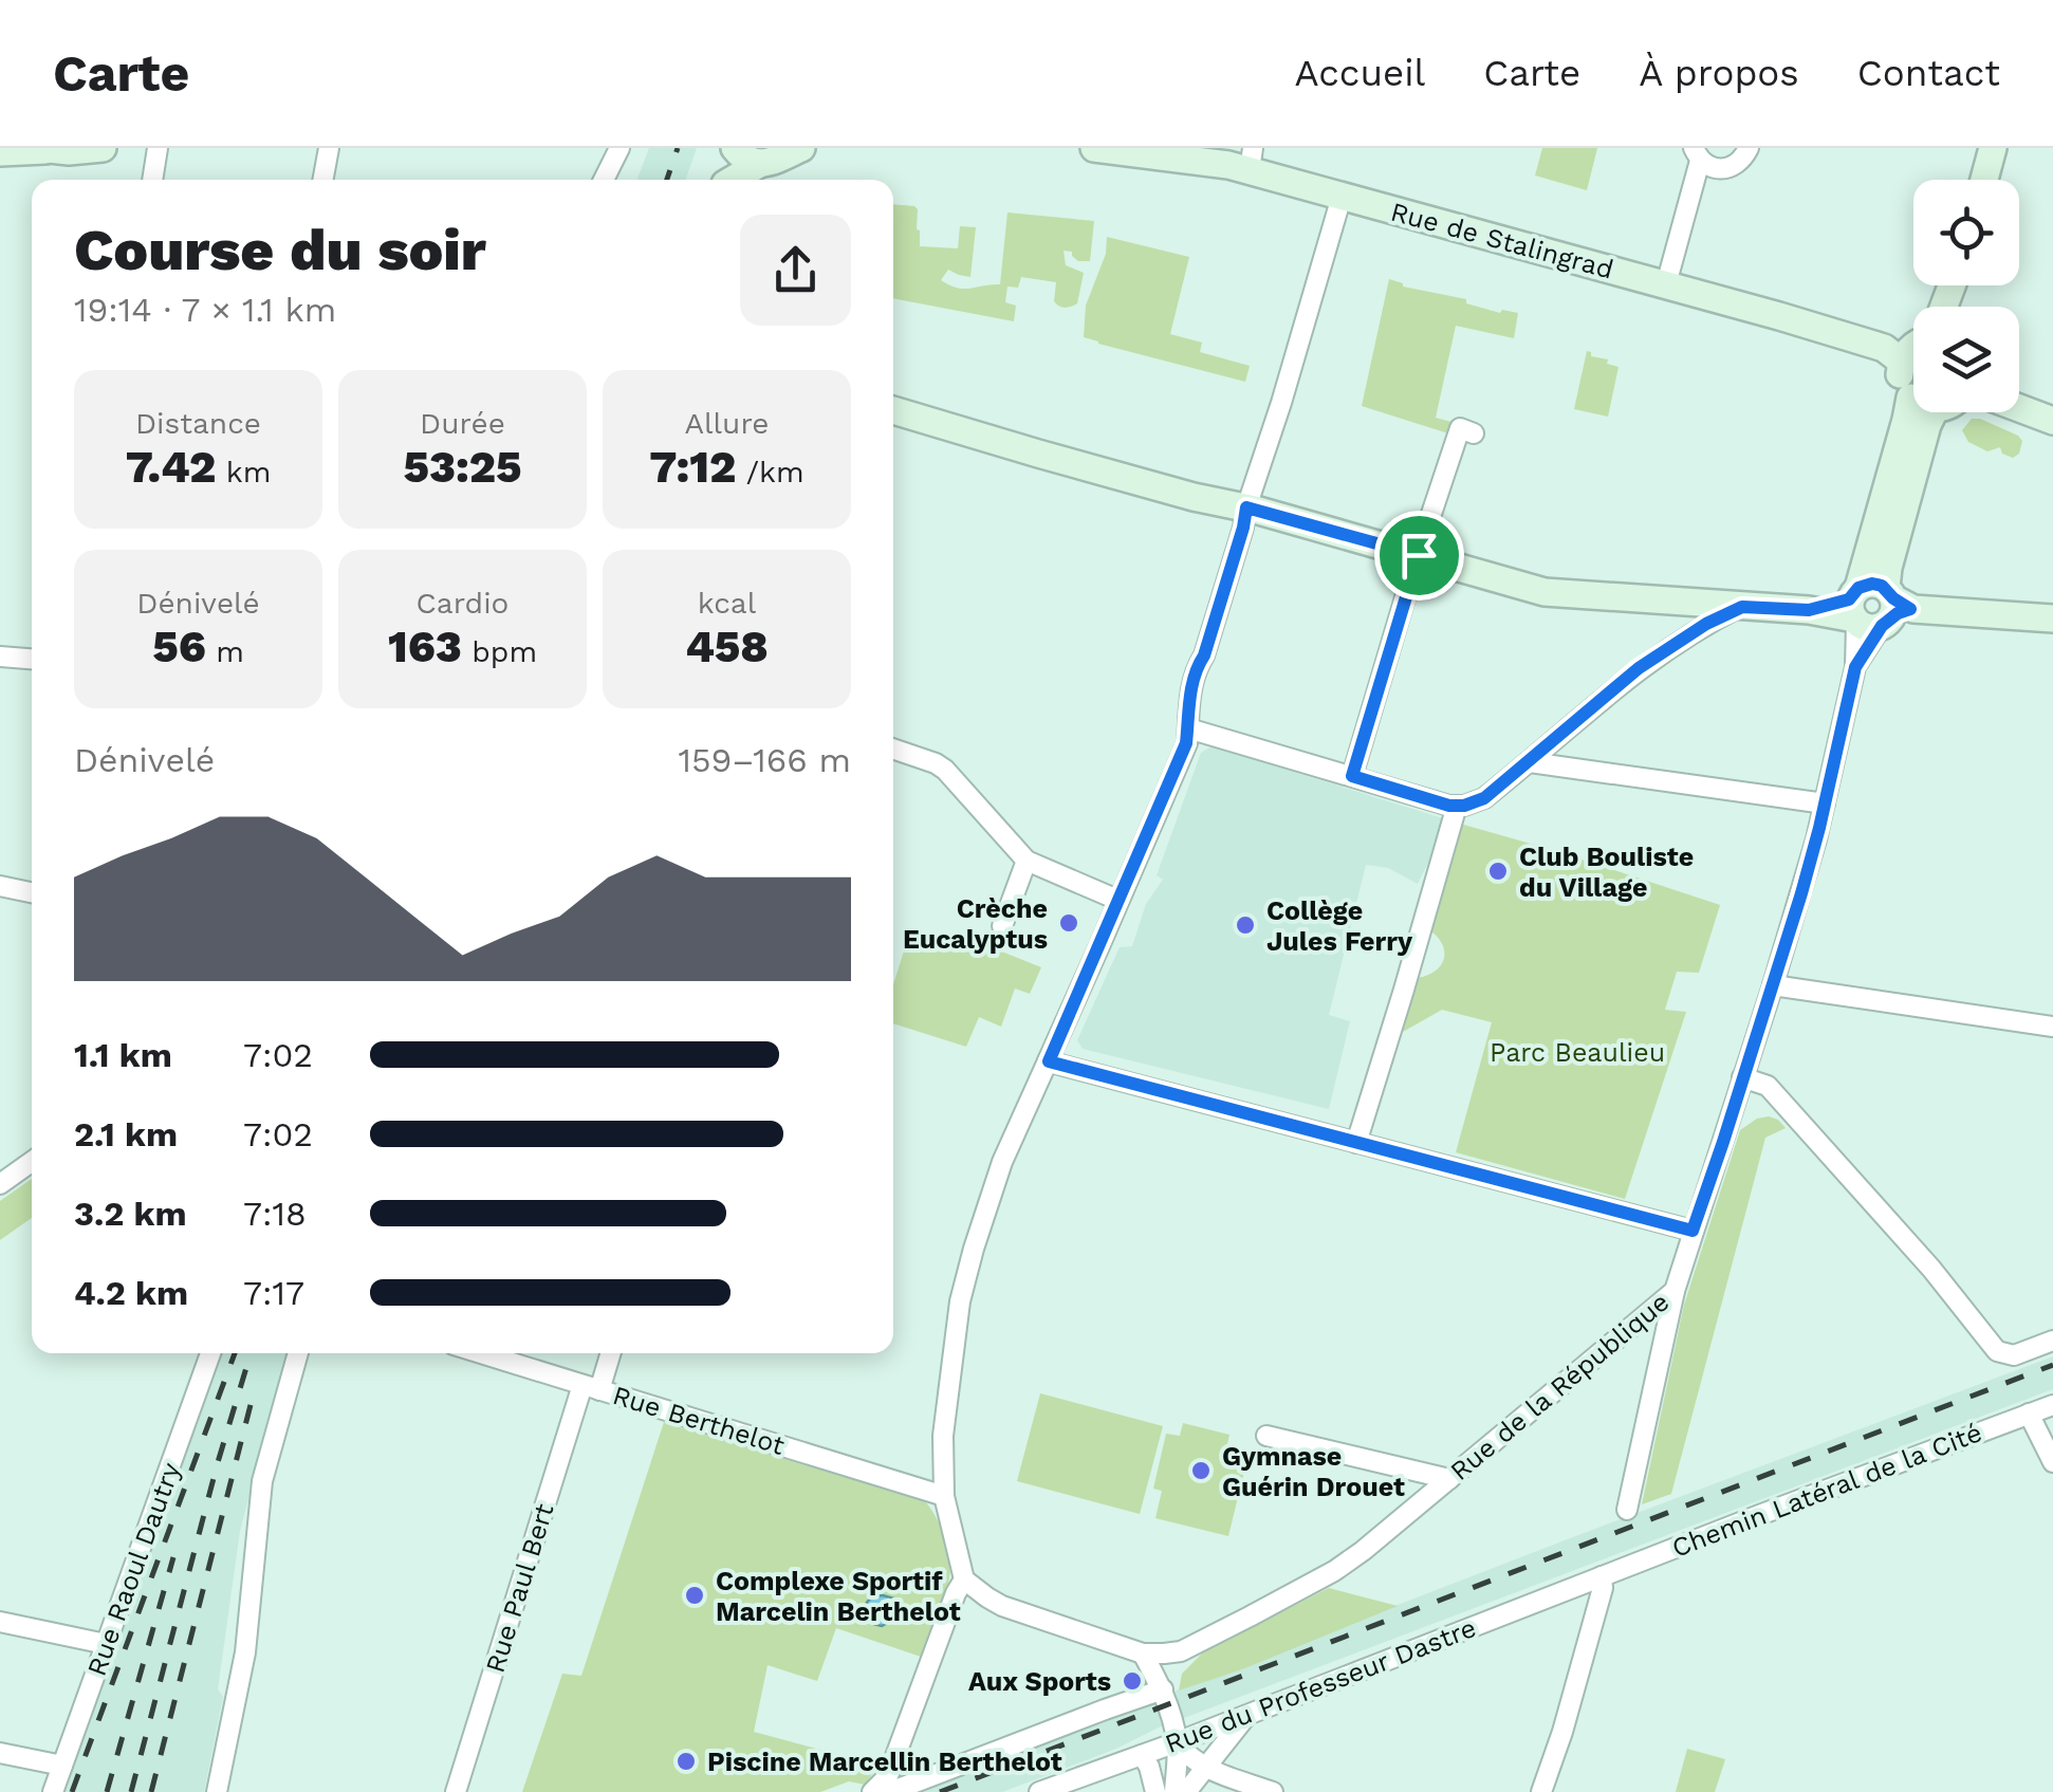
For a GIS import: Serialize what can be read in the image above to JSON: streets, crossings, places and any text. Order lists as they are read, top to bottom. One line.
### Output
{"streets":{"street":["Rue de Stalingrad","Rue de la République","Rue Berthelot","Chemin Latéral de la Cité","Rue Raoul Dautry","Rue Paul Bert","Rue du Professeur Dastre"]},"crossings":[["Rue Berthelot","Rue Paul Bert"],["Chemin Latéral de la Cité","Rue du Professeur Dastre"]],"parks":["Parc Beaulieu"],"places":["Club Bouliste du Village","Crèche Eucalyptus","Collège Jules Ferry","Gymnase Guérin Drouet","Complexe Sportif Marcelin Berthelot","Aux Sports","Piscine Marcellin Berthelot"],"page":{"header":"Carte","nav":["Accueil","Carte","À propos","Contact"],"heading":["Course du soir","19:14 · 7 × 1.1 km"],"stats":[["Distance","7.42 km"],["Durée","53:25"],["Allure","7:12 /km"],["Dénivelé","56 m"],["Cardio","163 bpm"],["kcal","458"]],"chart":["Dénivelé","159–166 m"],"list":[{"name":"1.1 km","note":"7:02"},{"name":"2.1 km","note":"7:02"},{"name":"3.2 km","note":"7:18"},{"name":"4.2 km","note":"7:17"}]}}
